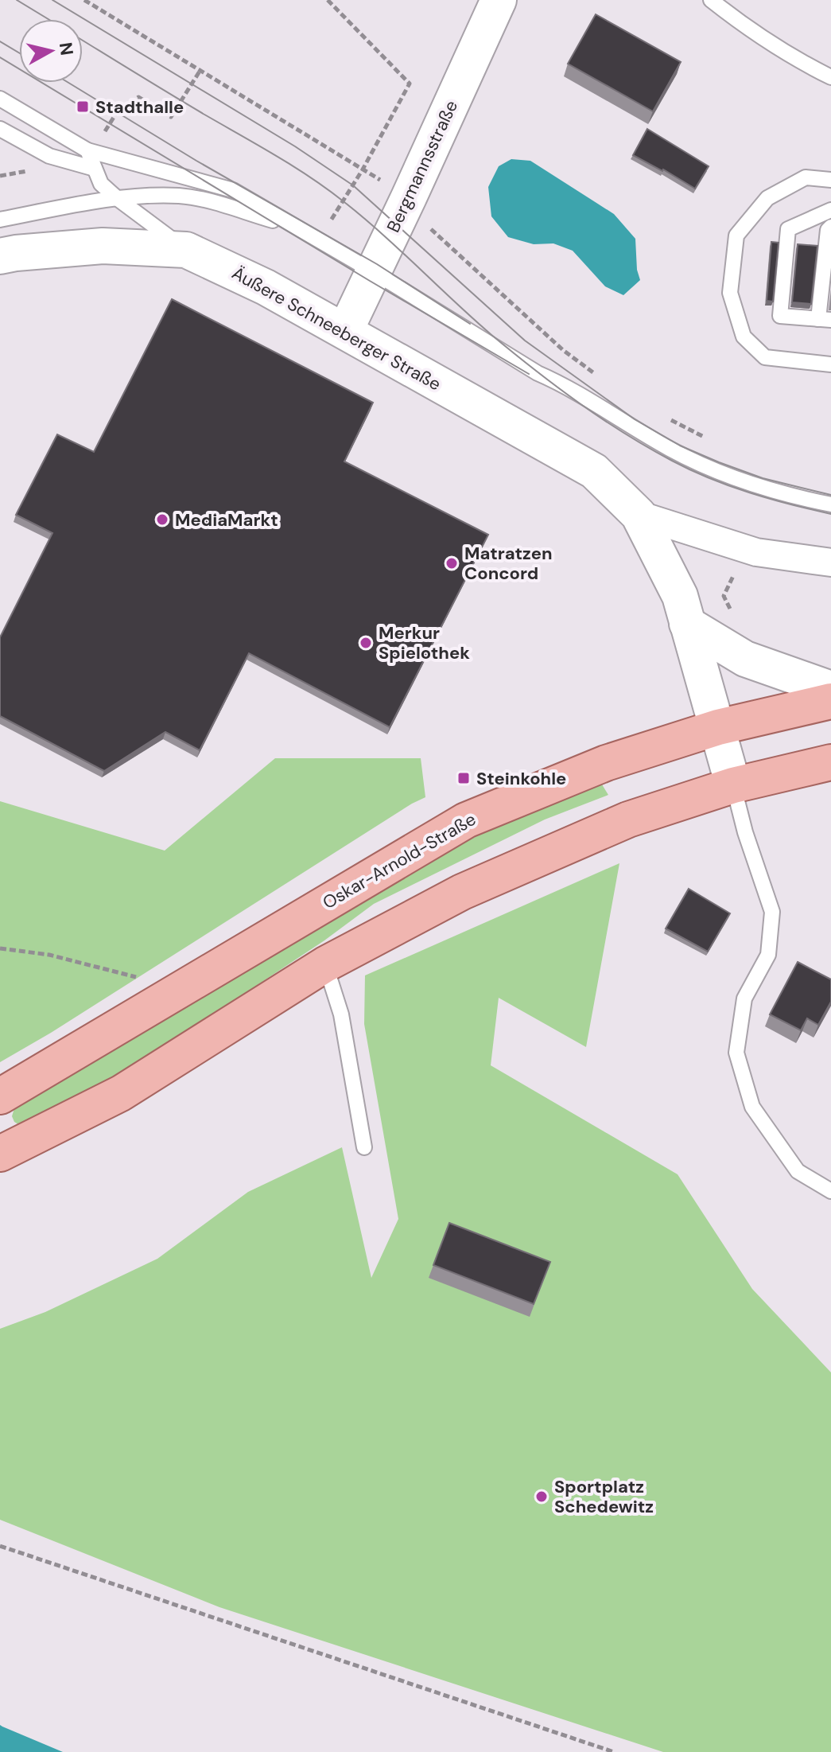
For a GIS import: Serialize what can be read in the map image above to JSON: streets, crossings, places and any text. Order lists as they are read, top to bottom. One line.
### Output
{"streets":{"main road":["Bergmannsstraße","Äußere Schneeberger Straße","Oskar-Arnold-Straße"]},"crossings":[["Bergmannsstraße","Äußere Schneeberger Straße"],["Äußere Schneeberger Straße","Oskar-Arnold-Straße"]],"places":{"transit":["Stadthalle","Steinkohle"],"other":["MediaMarkt","Matratzen Concord","Merkur Spielothek","Sportplatz Schedewitz"]},"north":"right"}
